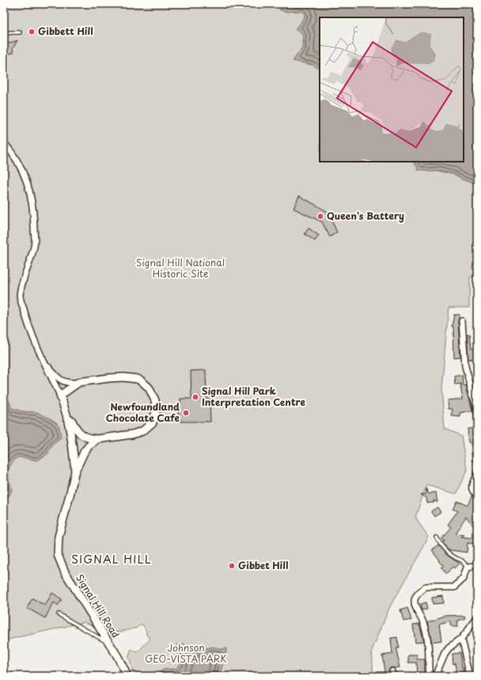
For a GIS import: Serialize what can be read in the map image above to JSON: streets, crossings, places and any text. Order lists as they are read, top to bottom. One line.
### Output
{"streets":{"street":["Signal Hill Road"]},"districts":["SIGNAL HILL"],"parks":["Signal Hill National Historic Site","Johnson GEO-VISTA PARK"],"places":["Gibbett Hill","Queen's Battery","Signal Hill Park Interpretation Centre","Newfoundland Chocolate Cafe","Gibbet Hill"]}
